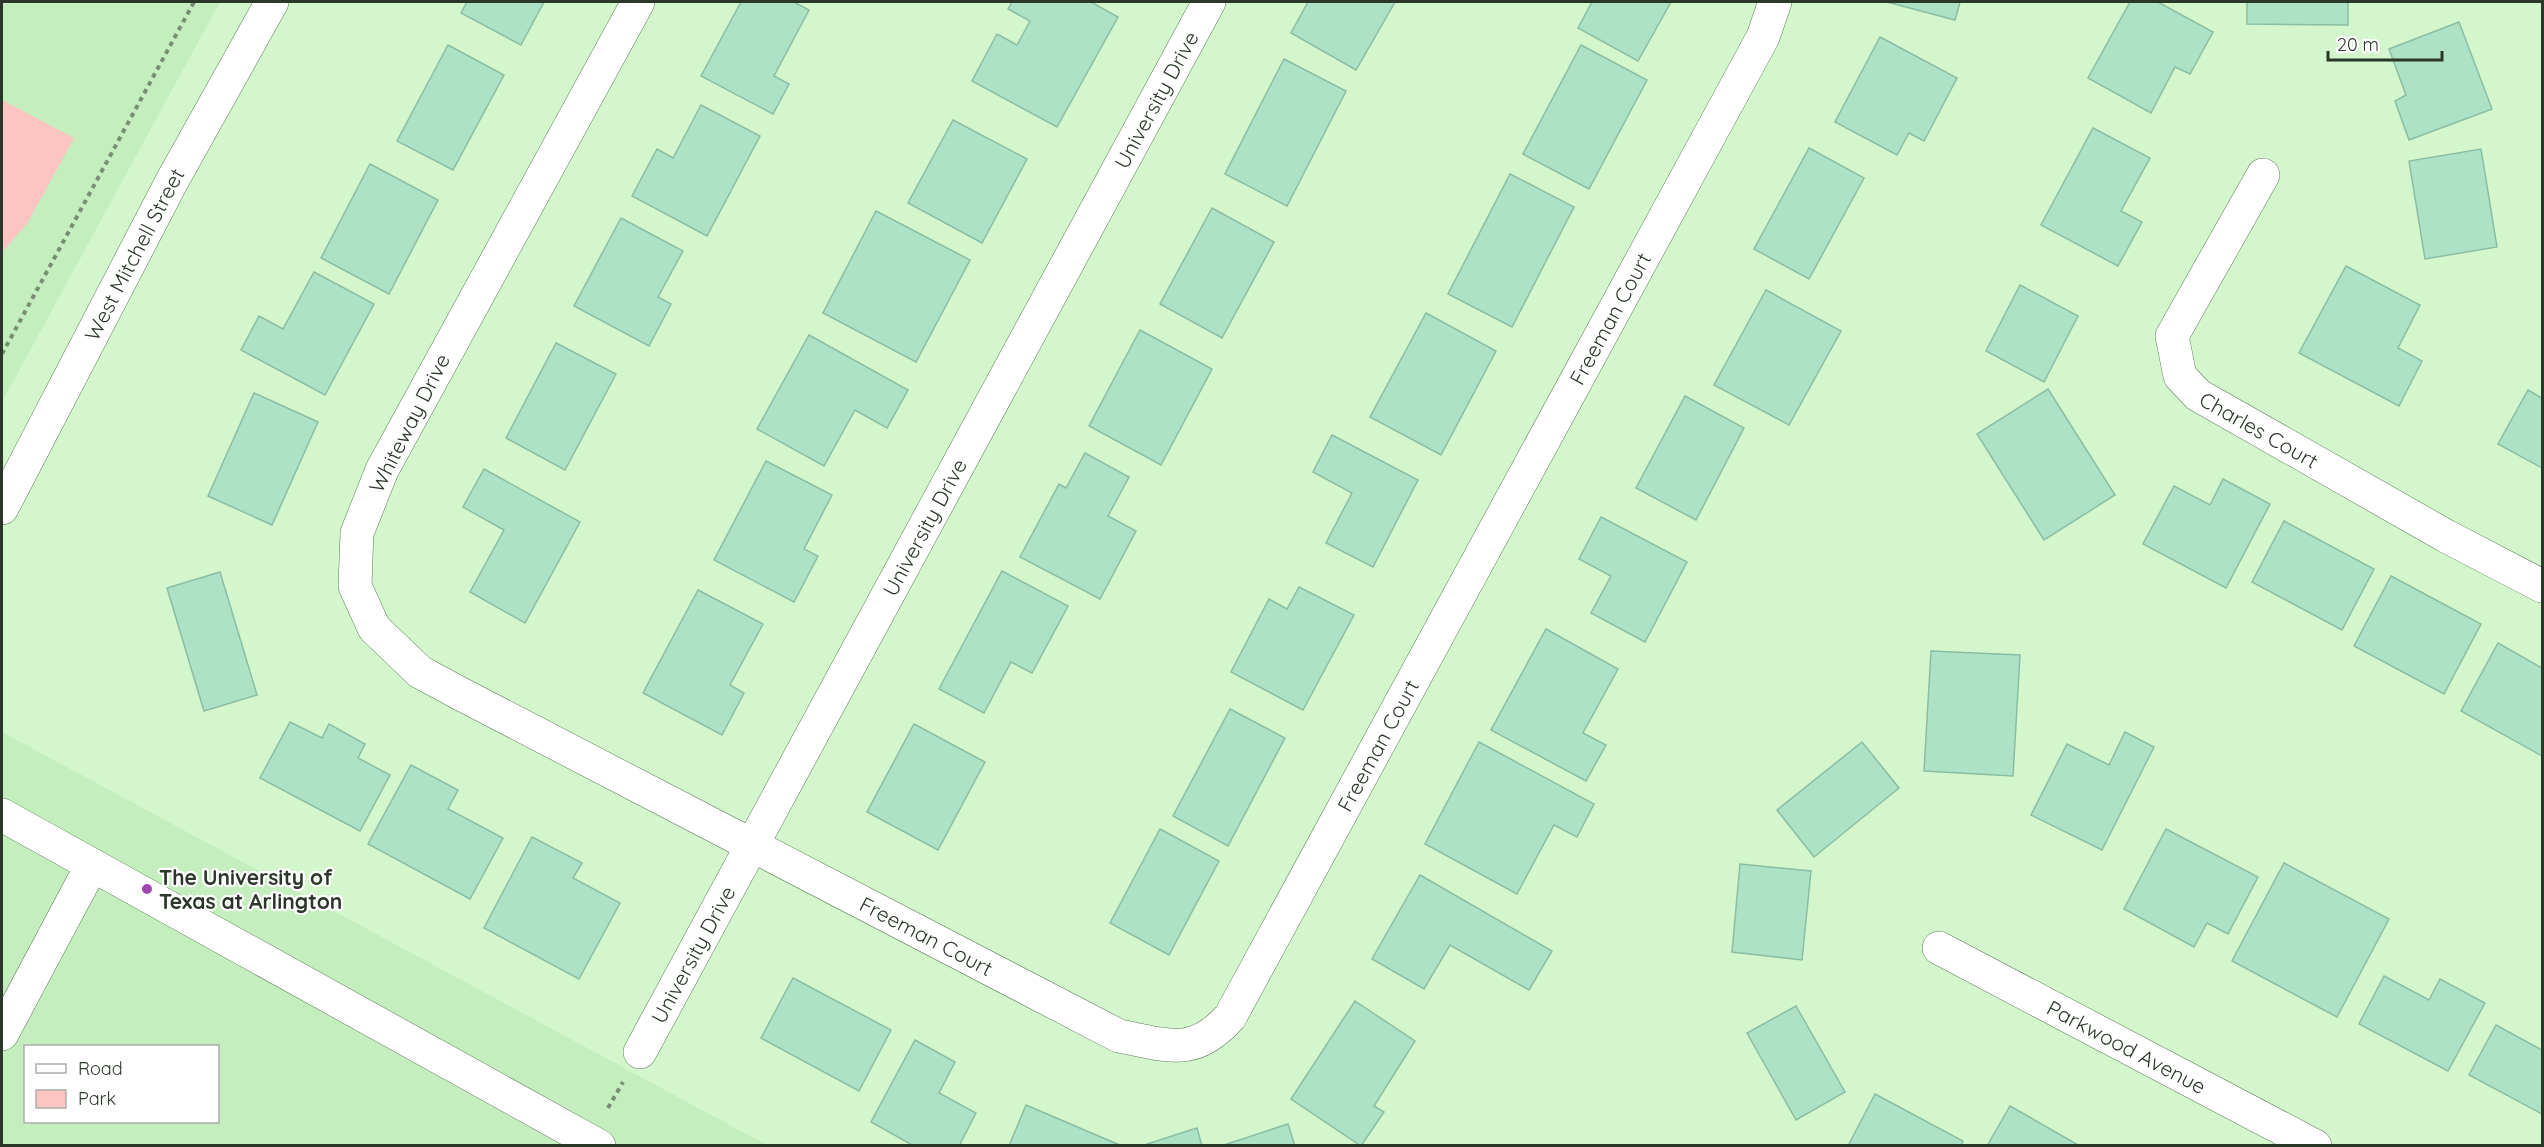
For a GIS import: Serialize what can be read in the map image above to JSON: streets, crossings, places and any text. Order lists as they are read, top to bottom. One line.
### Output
{"streets":{"street":["University Drive","West Mitchell Street","Freeman Court","Whiteway Drive","Charles Court","Parkwood Avenue"]},"crossings":[["University Drive","Freeman Court"],["University Drive","Whiteway Drive"],["Freeman Court","Whiteway Drive"]],"places":["The University of Texas at Arlington"],"legend":["Road","Park"],"scale_bar":"20 m"}
